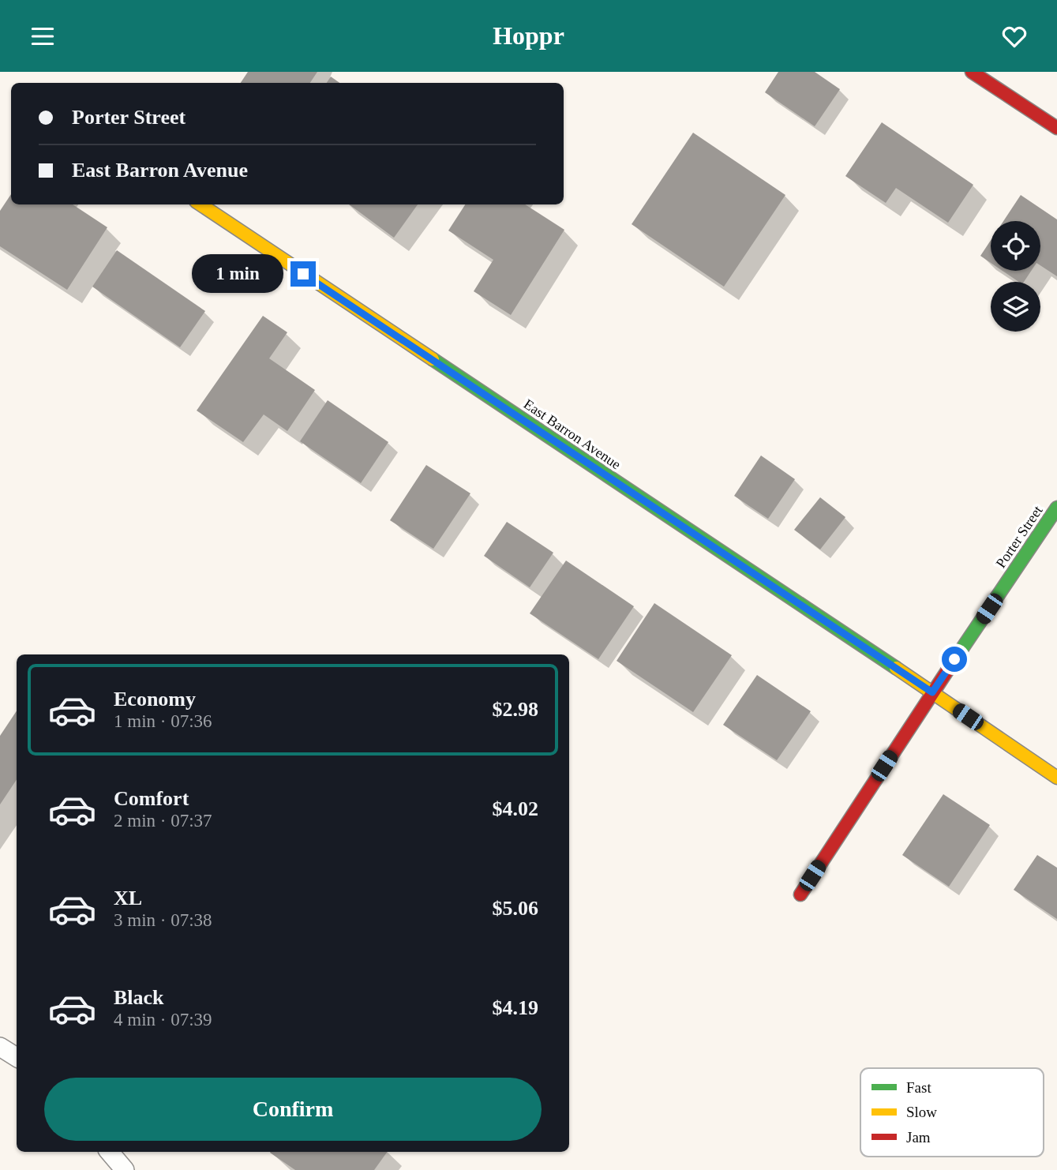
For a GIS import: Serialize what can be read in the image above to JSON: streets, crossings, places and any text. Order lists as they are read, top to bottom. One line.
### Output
{"streets":{"street":["East Barron Avenue","Porter Street"]},"crossings":[["East Barron Avenue","Porter Street"]],"legend":["Fast","Slow","Jam"],"page":{"header":"Hoppr","banner":["Porter Street","East Barron Avenue"],"bubble":"1 min","list":[{"name":"Economy","note":"1 min · 07:36","value":"$2.98"},{"name":"Comfort","note":"2 min · 07:37","value":"$4.02"},{"name":"XL","note":"3 min · 07:38","value":"$5.06"},{"name":"Black","note":"4 min · 07:39","value":"$4.19"}],"buttons":"Confirm"}}
